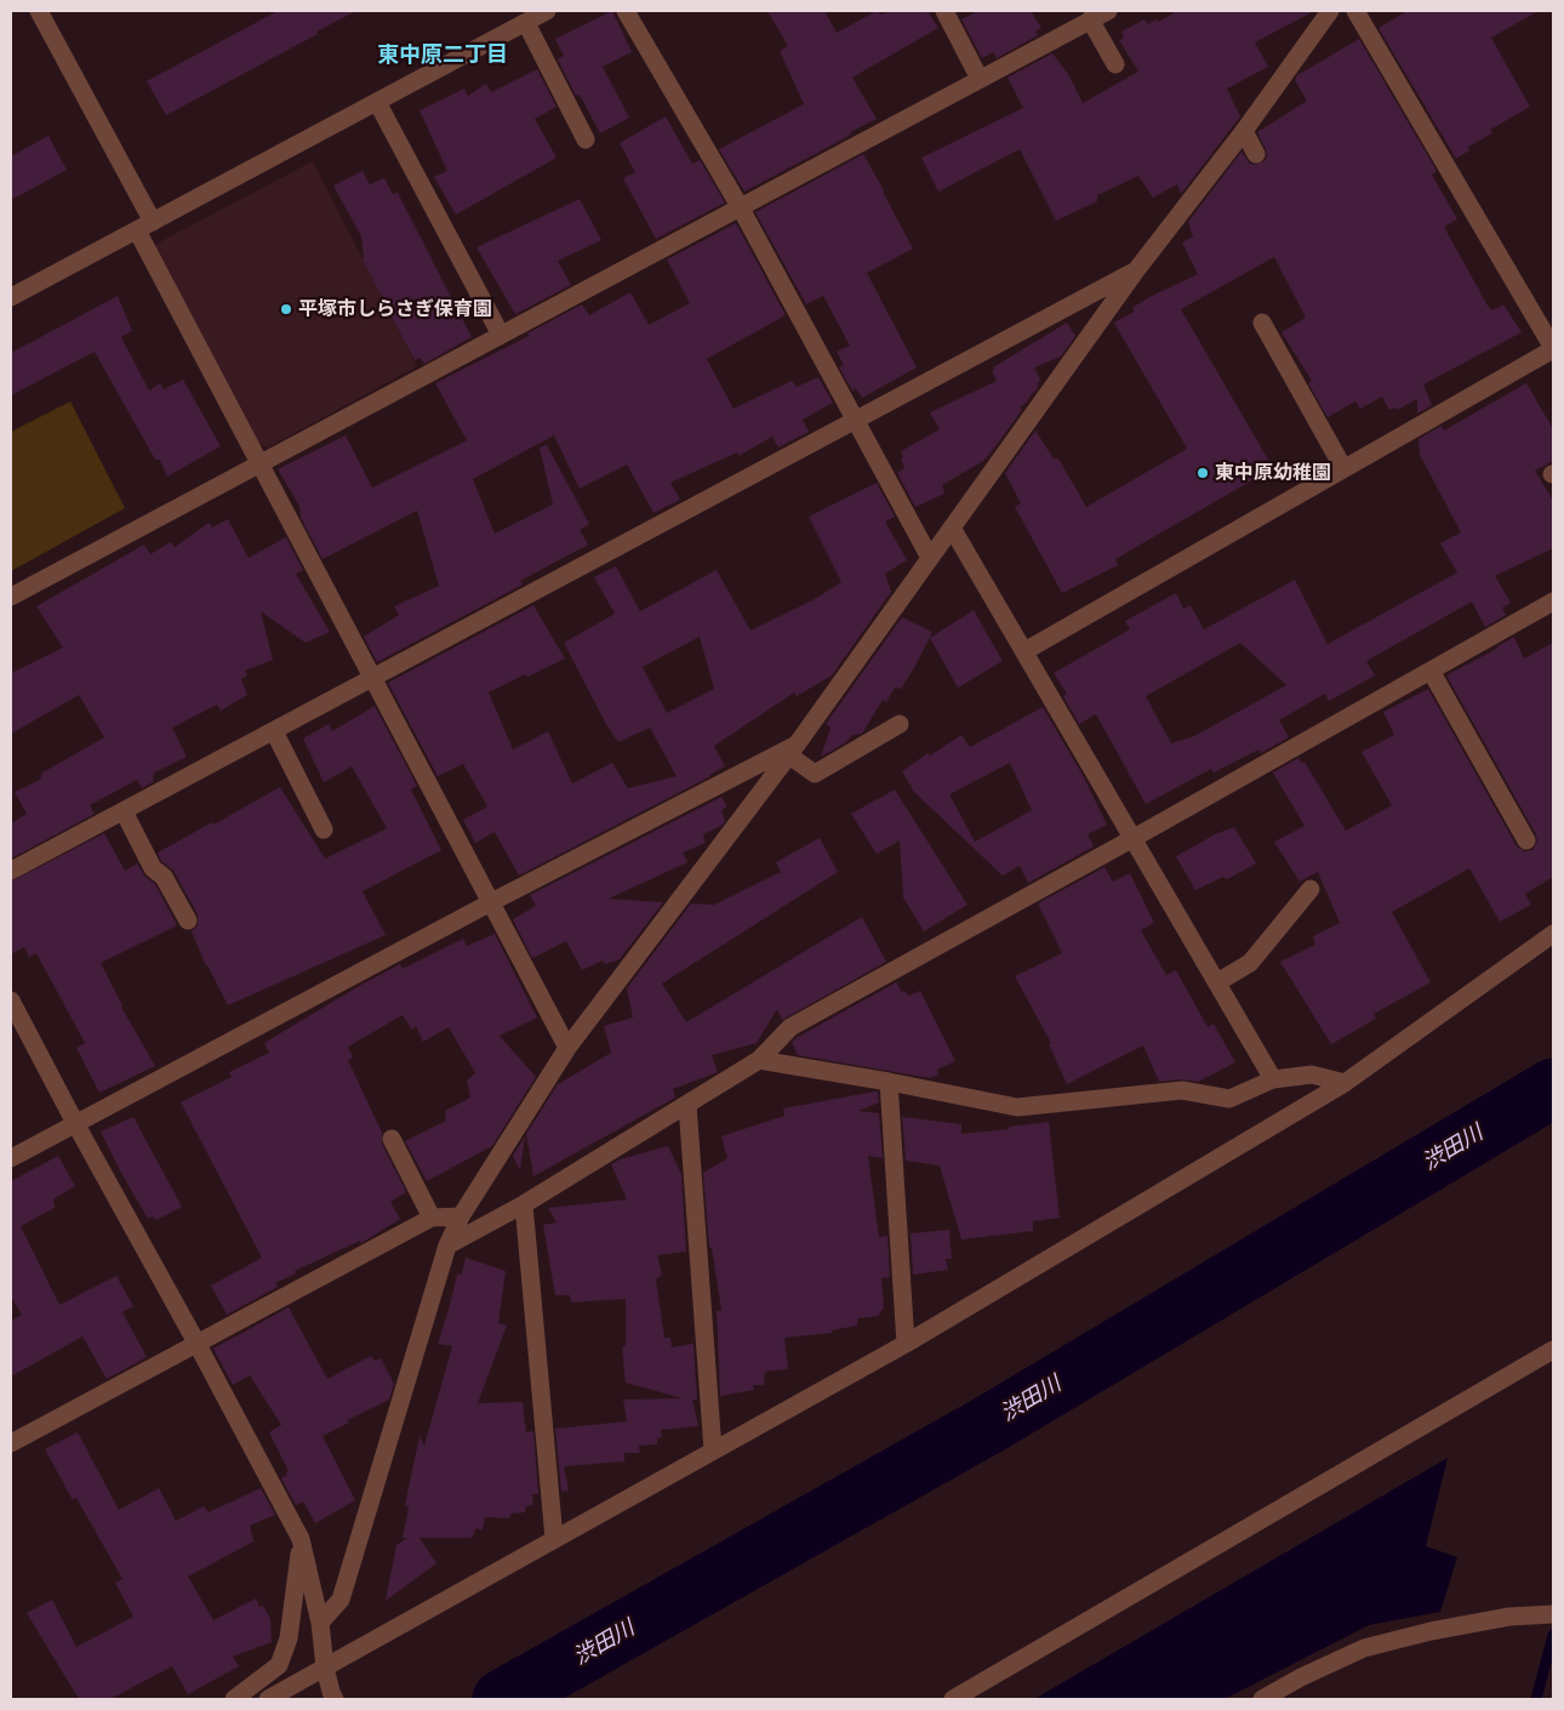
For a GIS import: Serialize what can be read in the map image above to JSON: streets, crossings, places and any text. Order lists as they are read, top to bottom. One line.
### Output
{"districts":["東中原二丁目"],"water":["渋田川"],"places":["平塚市しらさぎ保育園","東中原幼稚園"]}
